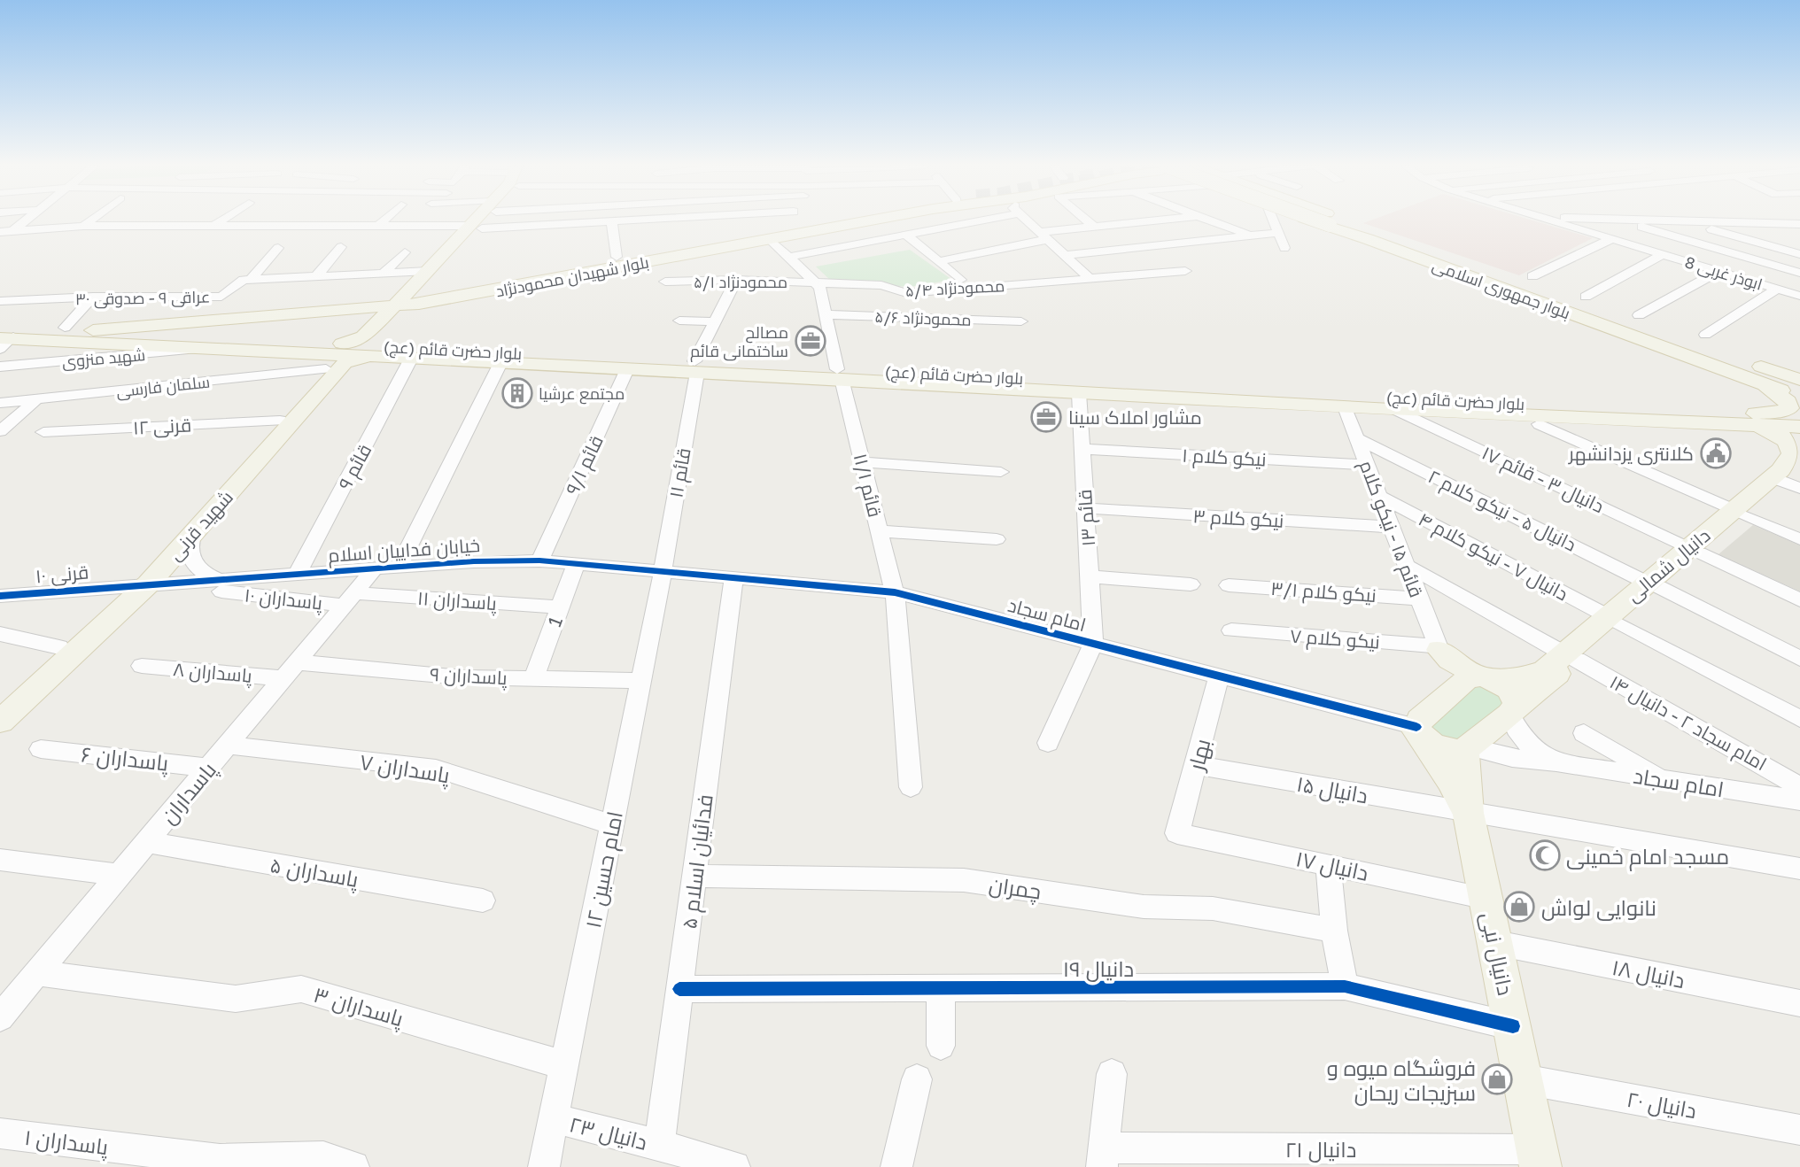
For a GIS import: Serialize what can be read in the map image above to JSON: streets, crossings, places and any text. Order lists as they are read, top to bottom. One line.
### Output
{"streets":{"main road":["بلوار شهیدان محمودنژاد","بلوار جمهوری اسلامی","بلوار حضرت قائم (عج)","شهید قرنی","دانیال شمالی","دانیال نبی"],"street":["ابوذر غربی 8","محمودنژاد ۵/۱","محمودنژاد ۵/۴","عراقی ۹ - صدوقی ۳۰","محمودنژاد ۵/۶","شهید منزوی","سلمان فارسی","قرنی ۱۲","نیکو کلام ۱","قائم ۹/۱","قائم ۹","قائم ۱۱","دانیال ۳ - قائم ۱۷","قائم ۱۱/۱","دانیال ۵ - نیکو کلام ۲","قائم ۱۳","نیکو کلام ۳","قائم ۱۵ - نیکو کلام","خیابان فداییان اسلام","دانیال ۷ - نیکو کلام ۴","قرنی ۱۰","نیکو کلام ۳/۱","پاسداران ۱۰","پاسداران ۱۱","امام سجاد","1","نیکو کلام ٧","پاسداران ۸","پاسداران ۹","امام سجاد ۲ - دانیال ۱۴","بهار","پاسداران ۶","پاسداران ۷","دانیال ۱۵","پاسداران","فدائیان اسلام ۵","دانیال ۱۷","امام حسین ۱۲","پاسداران ۵","چمران","دانیال ۱۹","دانیال ۱۸","پاسداران ۳","دانیال ۲۰","دانیال ۲۳","پاسداران ۱","دانیال ۲۱"]},"crossings":[["محمودنژاد ۵/۱","محمودنژاد ۵/۴"],["محمودنژاد ۵/۱","قائم ۱۱"],["محمودنژاد ۵/۱","قائم ۱۱/۱"],["محمودنژاد ۵/۴","قائم ۱۱/۱"],["بلوار جمهوری اسلامی","بلوار حضرت قائم (عج)"],["محمودنژاد ۵/۶","قائم ۱۱/۱"],["بلوار حضرت قائم (عج)","قائم ۹/۱"],["بلوار حضرت قائم (عج)","قائم ۹"],["بلوار حضرت قائم (عج)","قائم ۱۱"],["بلوار حضرت قائم (عج)","دانیال ۳ - قائم ۱۷"],["بلوار حضرت قائم (عج)","قائم ۱۱/۱"],["بلوار حضرت قائم (عج)","قائم ۱۳"],["بلوار حضرت قائم (عج)","قائم ۱۵ - نیکو کلام"],["بلوار حضرت قائم (عج)","دانیال شمالی"],["بلوار حضرت قائم (عج)","پاسداران"],["سلمان فارسی","شهید قرنی"],["قرنی ۱۲","شهید قرنی"],["نیکو کلام ۱","قائم ۱۳"],["نیکو کلام ۱","قائم ۱۵ - نیکو کلام"],["قائم ۹/۱","خیابان فداییان اسلام"],["قائم ۹","خیابان فداییان اسلام"],["قائم ۱۱","خیابان فداییان اسلام"],["قائم ۱۱","امام سجاد"],["قائم ۱۱","امام حسین ۱۲"],["دانیال ۳ - قائم ۱۷","دانیال شمالی"],["قائم ۱۱/۱","امام سجاد"],["دانیال ۵ - نیکو کلام ۲","قائم ۱۵ - نیکو کلام"],["دانیال ۵ - نیکو کلام ۲","دانیال شمالی"],["قائم ۱۳","نیکو کلام ۳"],["قائم ۱۳","امام سجاد"],["نیکو کلام ۳","قائم ۱۵ - نیکو کلام"],["شهید قرنی","خیابان فداییان اسلام"],["شهید قرنی","قرنی ۱۰"],["قائم ۱۵ - نیکو کلام","دانیال ۷ - نیکو کلام ۴"],["قائم ۱۵ - نیکو کلام","نیکو کلام ۳/۱"],["قائم ۱۵ - نیکو کلام","نیکو کلام ٧"],["قائم ۱۵ - نیکو کلام","امام سجاد ۲ - دانیال ۱۴"],["خیابان فداییان اسلام","قرنی ۱۰"],["خیابان فداییان اسلام","پاسداران ۱۰"],["خیابان فداییان اسلام","امام سجاد"],["خیابان فداییان اسلام","1"],["خیابان فداییان اسلام","پاسداران"],["خیابان فداییان اسلام","امام حسین ۱۲"],["دانیال ۷ - نیکو کلام ۴","دانیال شمالی"],["دانیال شمالی","امام سجاد"],["دانیال شمالی","امام سجاد ۲ - دانیال ۱۴"],["دانیال شمالی","دانیال نبی"],["پاسداران ۱۰","پاسداران ۱۱"],["پاسداران ۱۰","پاسداران"],["پاسداران ۱۱","1"],["پاسداران ۱۱","پاسداران"],["امام سجاد","بهار"],["امام سجاد","فدائیان اسلام ۵"],["امام سجاد","امام حسین ۱۲"],["امام سجاد","دانیال نبی"],["1","پاسداران ۹"],["پاسداران ۸","پاسداران ۹"],["پاسداران ۸","پاسداران"],["پاسداران ۹","پاسداران"],["پاسداران ۹","امام حسین ۱۲"],["بهار","دانیال ۱۵"],["بهار","دانیال ۱۷"],["پاسداران ۶","پاسداران"],["پاسداران ۷","پاسداران"],["پاسداران ۷","امام حسین ۱۲"],["دانیال ۱۵","دانیال نبی"],["پاسداران","پاسداران ۵"],["پاسداران","پاسداران ۳"],["فدائیان اسلام ۵","چمران"],["فدائیان اسلام ۵","دانیال ۱۹"],["فدائیان اسلام ۵","دانیال ۲۳"],["دانیال ۱۷","دانیال نبی"],["امام حسین ۱۲","پاسداران ۳"],["امام حسین ۱۲","دانیال ۲۳"],["دانیال نبی","دانیال ۱۹"],["دانیال نبی","دانیال ۱۸"],["دانیال نبی","دانیال ۲۰"],["دانیال نبی","دانیال ۲۱"]],"places":{"office":["مصالح ساختمانی قائم","مشاور املاک سینا"],"building":["مجتمع عرشیا"],"public building":["کلانتری یزدانشهر"],"mosque":["مسجد امام خمینی"],"shop":["نانوایی لواش","فروشگاه میوه و سبزیجات ریحان"]}}
